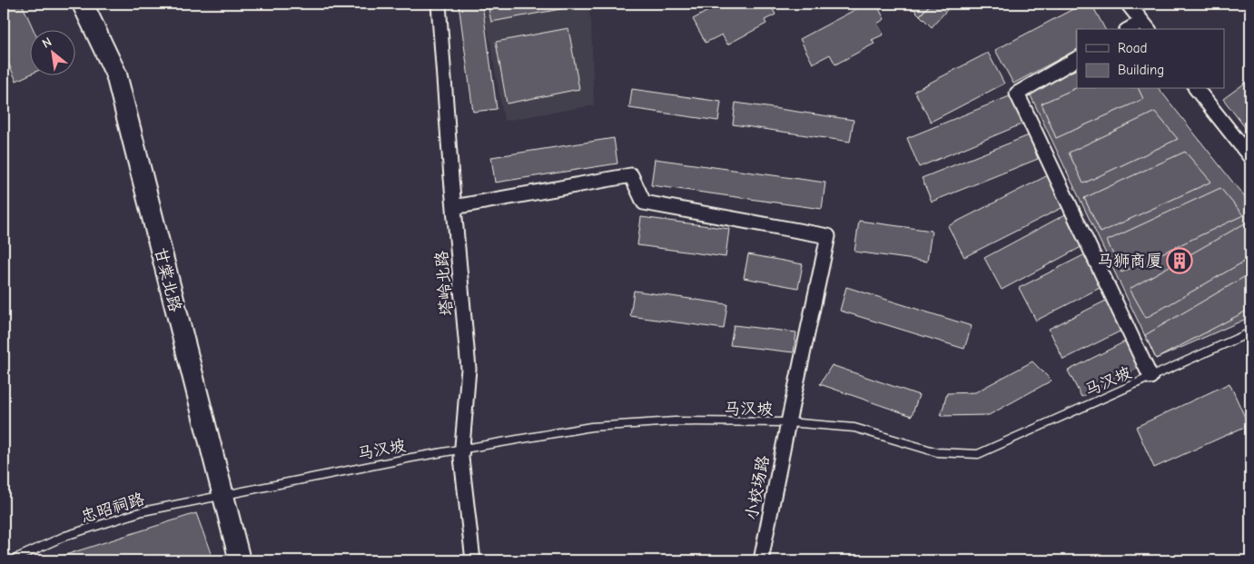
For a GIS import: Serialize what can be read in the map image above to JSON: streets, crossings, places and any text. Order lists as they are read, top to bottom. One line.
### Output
{"streets":{"street":["甘棠北路","塔岭北路","小校场路"],"lane":["马汉坡","忠昭祠路"]},"crossings":[["甘棠北路","马汉坡"],["甘棠北路","忠昭祠路"],["塔岭北路","马汉坡"],["塔岭北路","小校场路"],["马汉坡","小校场路"],["马汉坡","忠昭祠路"]],"places":{"building":["马狮商厦"]},"legend":["Road","Building"],"north":"top left"}
